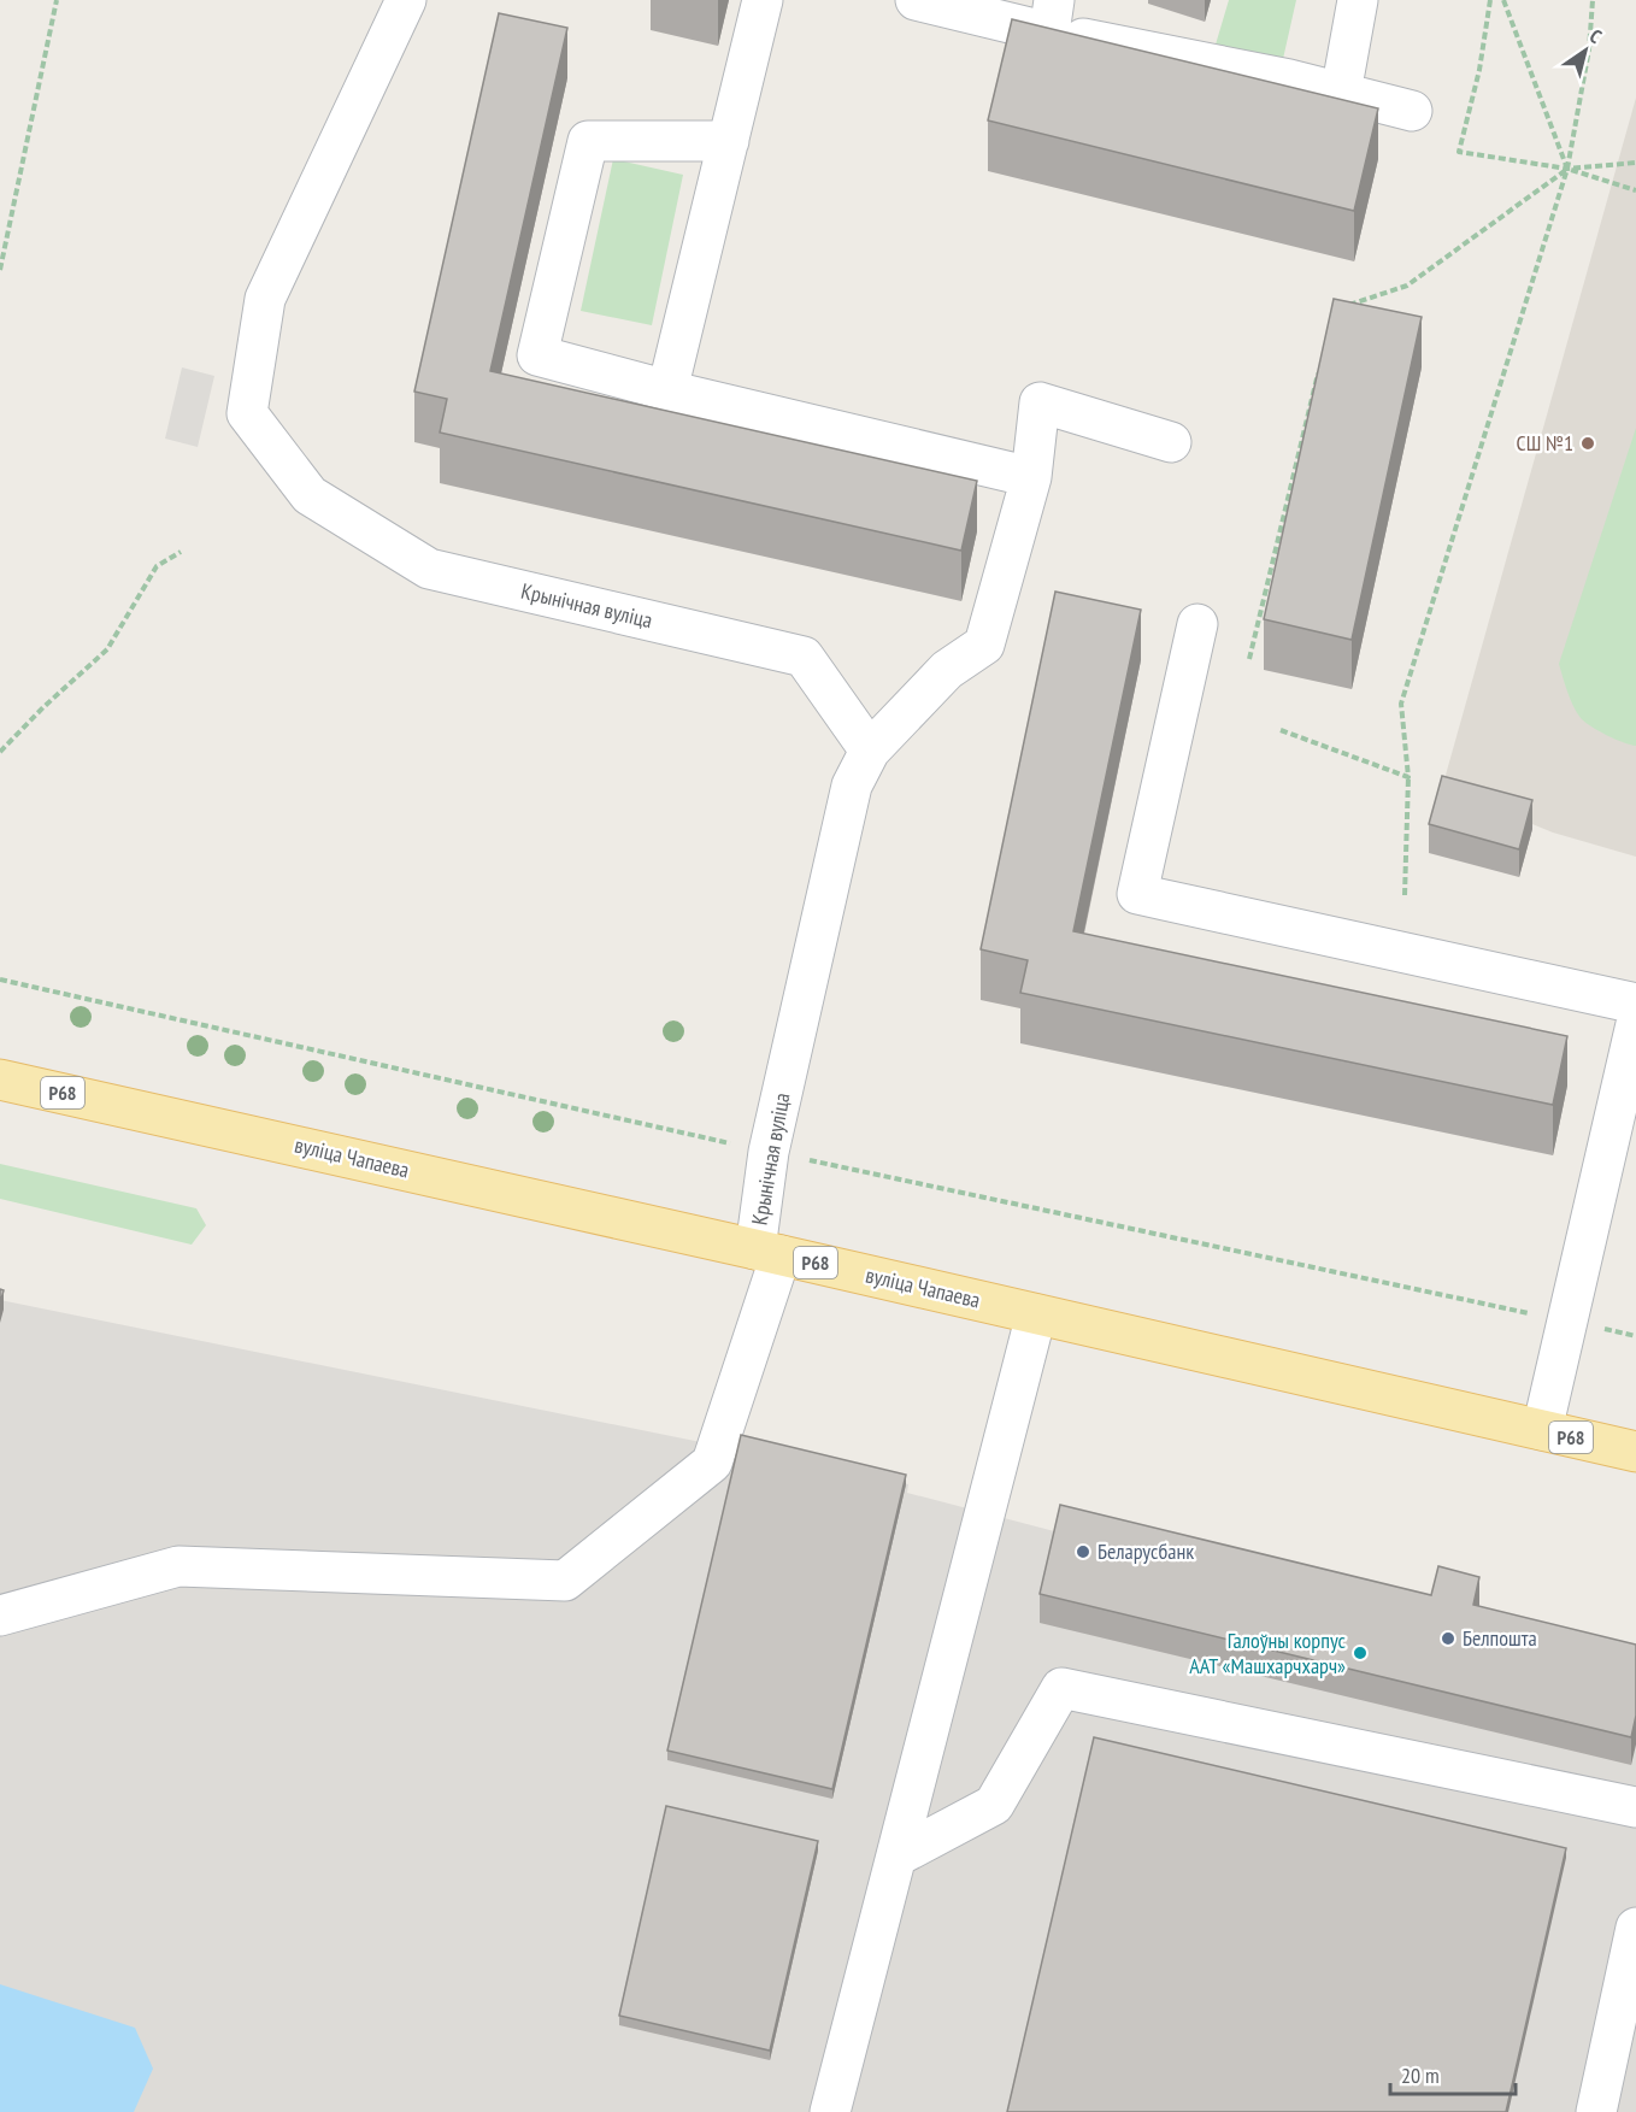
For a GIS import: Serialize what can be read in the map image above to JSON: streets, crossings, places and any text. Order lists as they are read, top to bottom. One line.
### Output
{"streets":{"main road":["Р68","вуліца Чапаева"],"street":["Крынічная вуліца"]},"crossings":[["Крынічная вуліца","вуліца Чапаева"]],"places":["СШ №1","Беларусбанк","Белпошта","Галоўны корпус ААТ «Машхарчхарч»"],"scale_bar":"20 m","north":"top right"}
